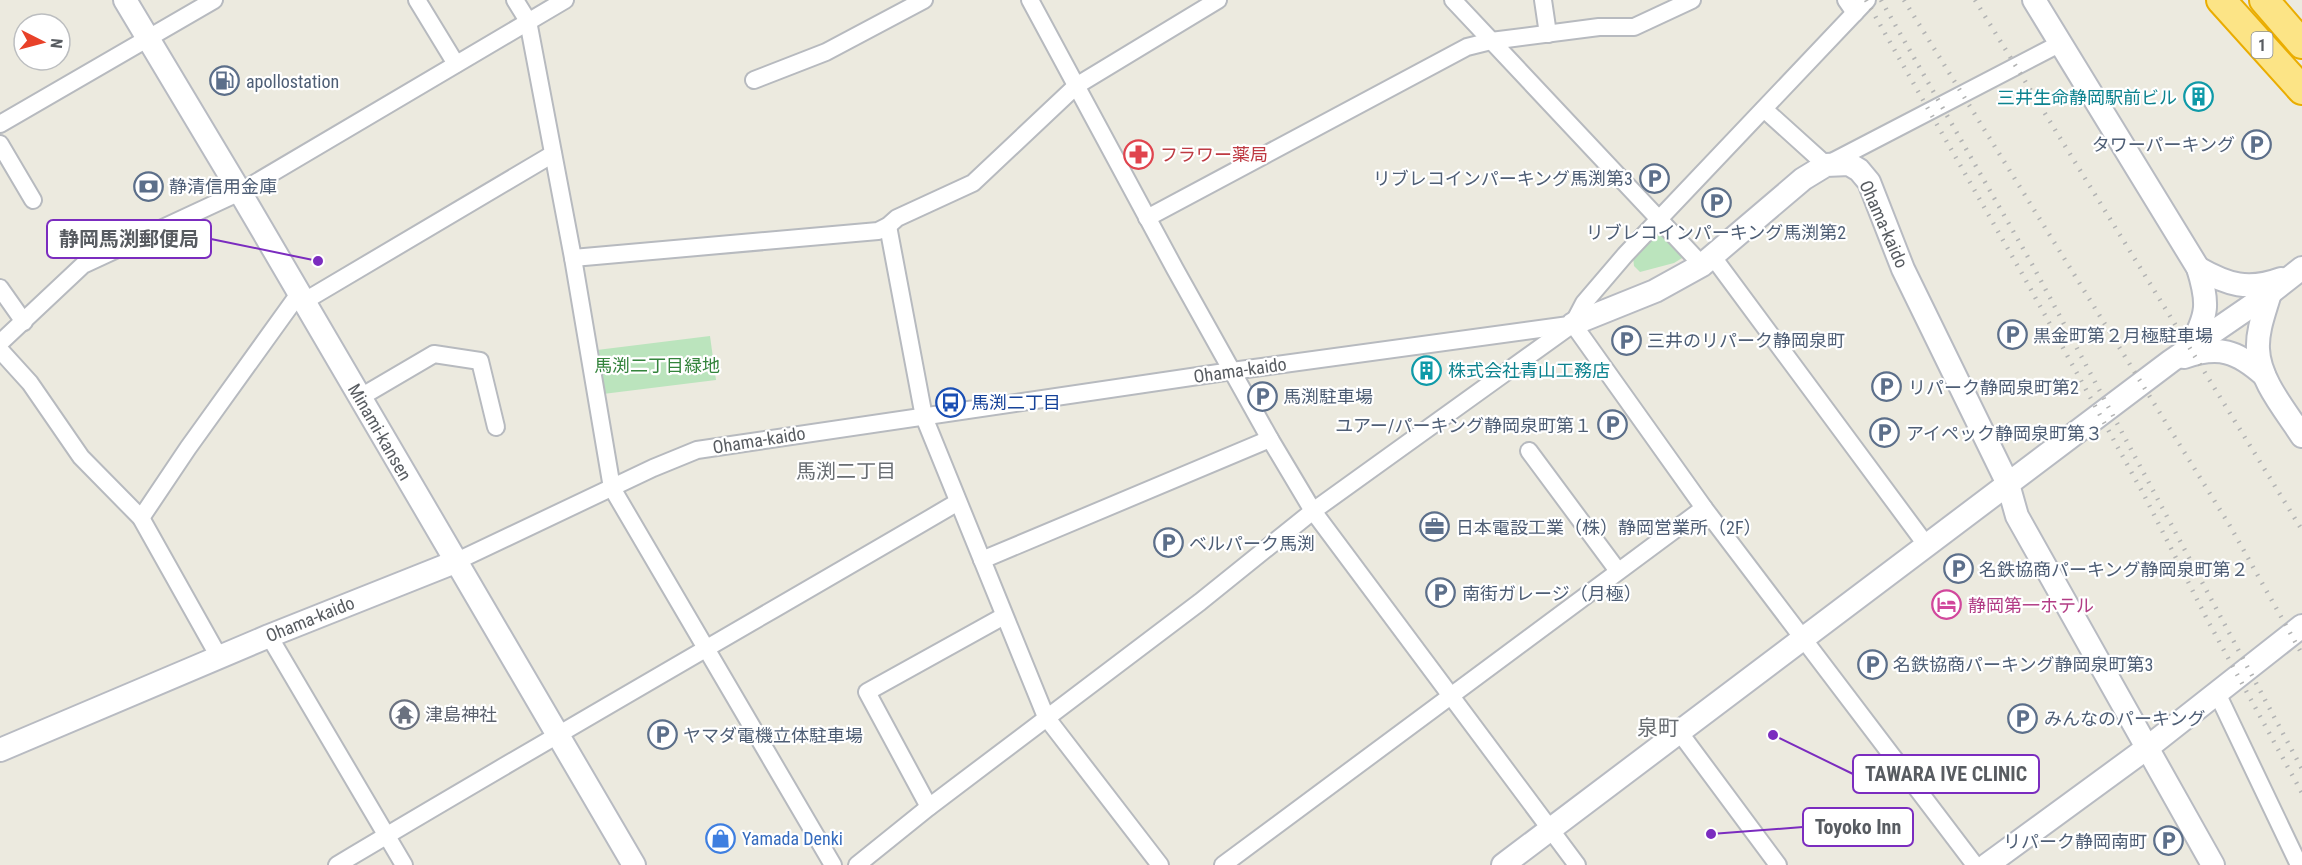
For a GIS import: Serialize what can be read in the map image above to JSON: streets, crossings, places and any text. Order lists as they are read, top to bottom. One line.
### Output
{"streets":{"highway":["1"],"street":["Ohama-kaido","Minami-kansen"]},"crossings":[["Ohama-kaido","Minami-kansen"]],"districts":["馬渕二丁目","泉町"],"parks":["馬渕二丁目緑地"],"places":{"fuel station":["apollostation"],"building":["三井生命静岡駅前ビル","株式会社青山工務店"],"parking":["タワーパーキング","リブレコインパーキング馬渕第3","リブレコインパーキング馬渕第2","黒金町第２月極駐車場","三井のリパーク静岡泉町","リパーク静岡泉町第2","馬渕駐車場","ユアー/パーキング静岡泉町第１","アイペック静岡泉町第３","ベルパーク馬渕","名鉄協商パーキング静岡泉町第２","南街ガレージ（月極）","名鉄協商パーキング静岡泉町第3","みんなのパーキング","ヤマダ電機立体駐車場","リパーク静岡南町"],"pharmacy":["フラワー薬局"],"bank":["静清信用金庫"],"other":["静岡馬渕郵便局","TAWARA IVE CLINIC","Toyoko Inn"],"bus stop":["馬渕二丁目"],"office":["日本電設工業（株）静岡営業所（2F）"],"hotel":["静岡第一ホテル"],"temple":["津島神社"],"shop":["Yamada Denki"]},"north":"right"}
